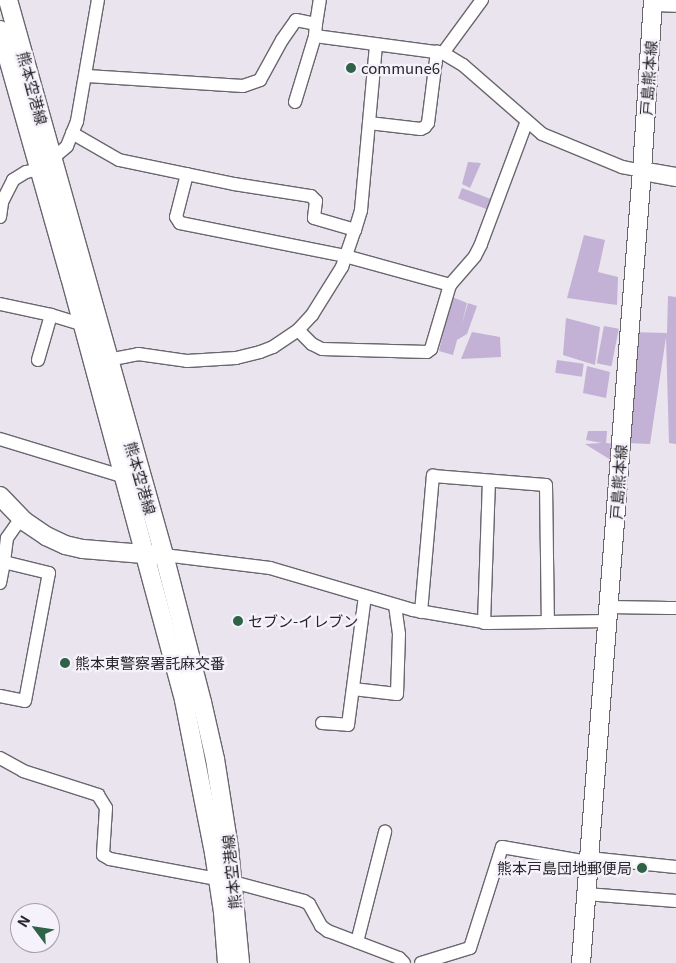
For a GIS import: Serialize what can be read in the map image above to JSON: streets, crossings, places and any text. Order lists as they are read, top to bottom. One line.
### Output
{"streets":{"main road":["戸島熊本線","熊本空港線"]},"places":["commune6","セブン-イレブン","熊本東警察署託麻交番","熊本戸島団地郵便局"],"north":"top left"}
